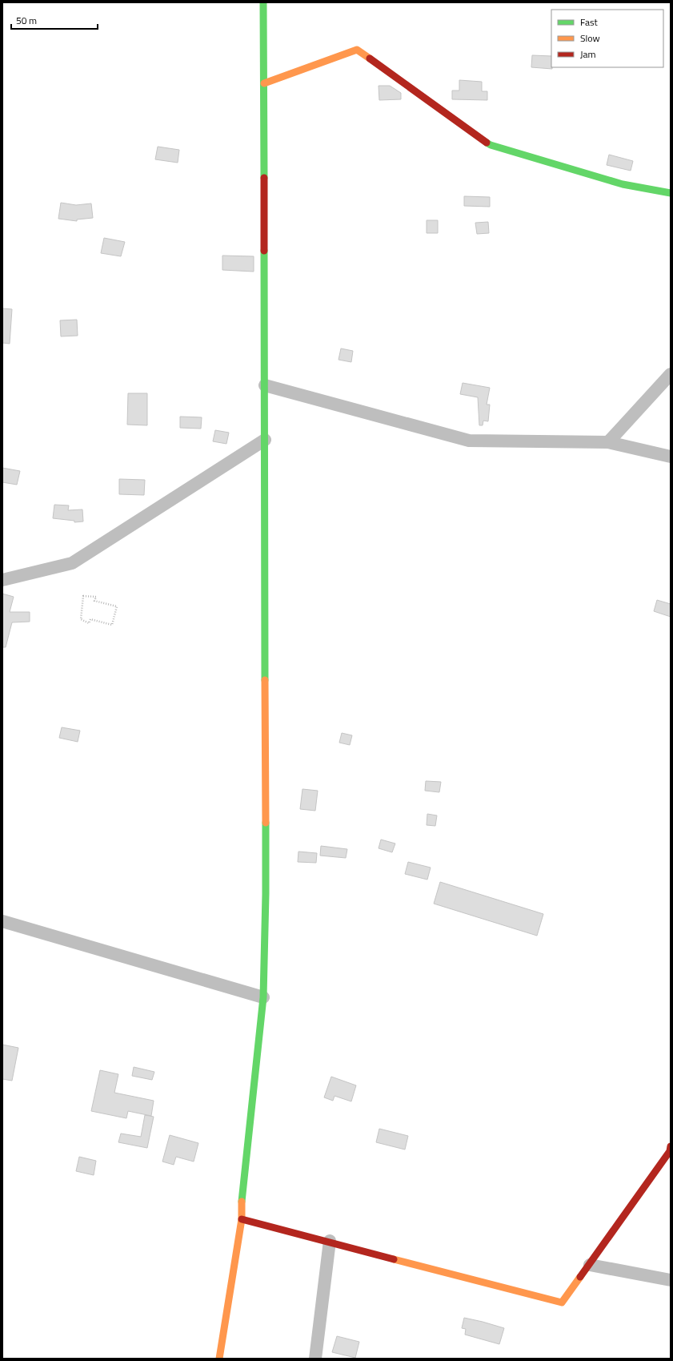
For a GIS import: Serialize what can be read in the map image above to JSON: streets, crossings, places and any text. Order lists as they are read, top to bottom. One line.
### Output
{"legend":["Fast","Slow","Jam"],"scale_bar":"50 m"}
